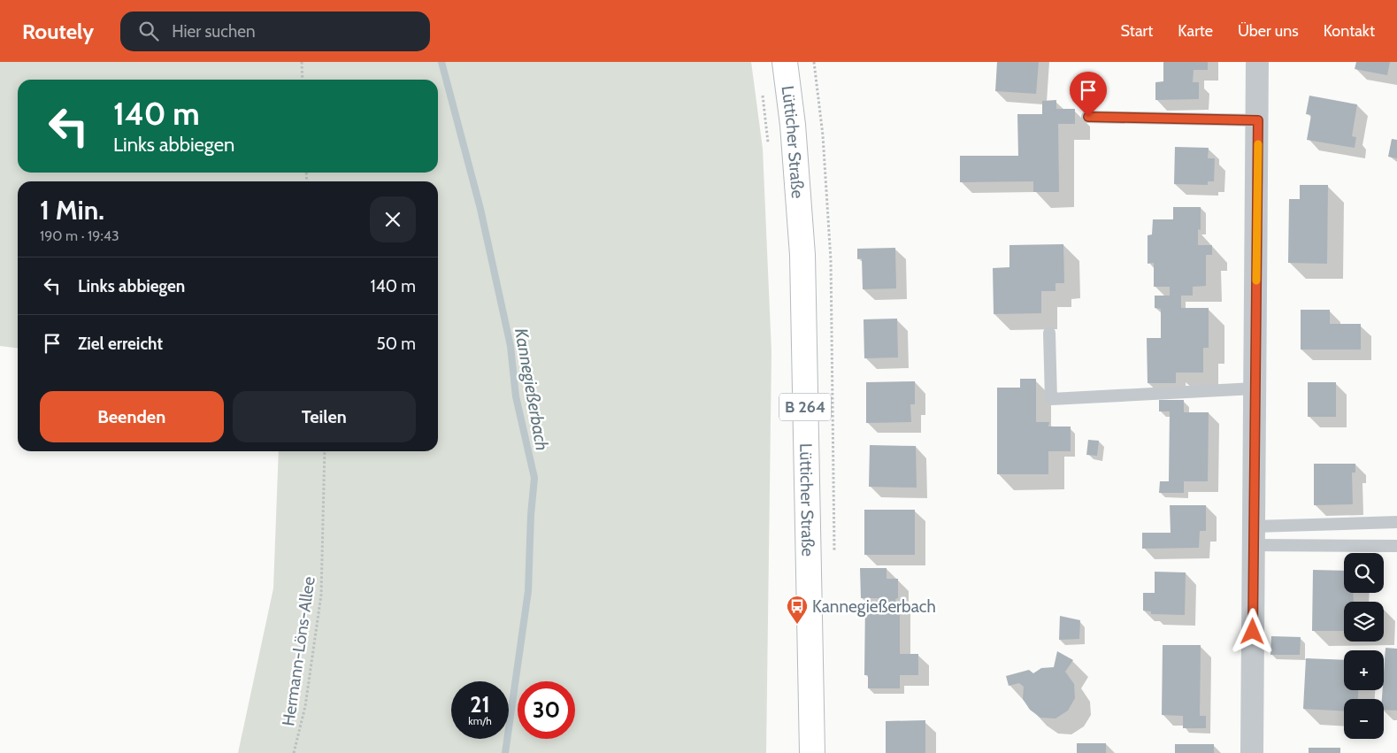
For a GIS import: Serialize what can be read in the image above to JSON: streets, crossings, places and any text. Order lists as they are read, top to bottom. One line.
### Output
{"streets":{"main road":["Lütticher Straße","B 264"],"path":["Hermann-Löns-Allee"]},"water":["Kannegießerbach"],"places":{"bus stop":["Kannegießerbach"]},"page":{"header":"Routely","search":"Hier suchen","nav":["Start","Karte","Über uns","Kontakt"],"turn":["140 m","Links abbiegen"],"heading":["1 Min.","190 m · 19:43"],"list":[{"name":"Links abbiegen","value":"140 m"},{"name":"Ziel erreicht","value":"50 m"}],"buttons":["Beenden","Teilen"],"map_buttons":["+","−"],"speed":"21 km/h","limit":"30"}}
